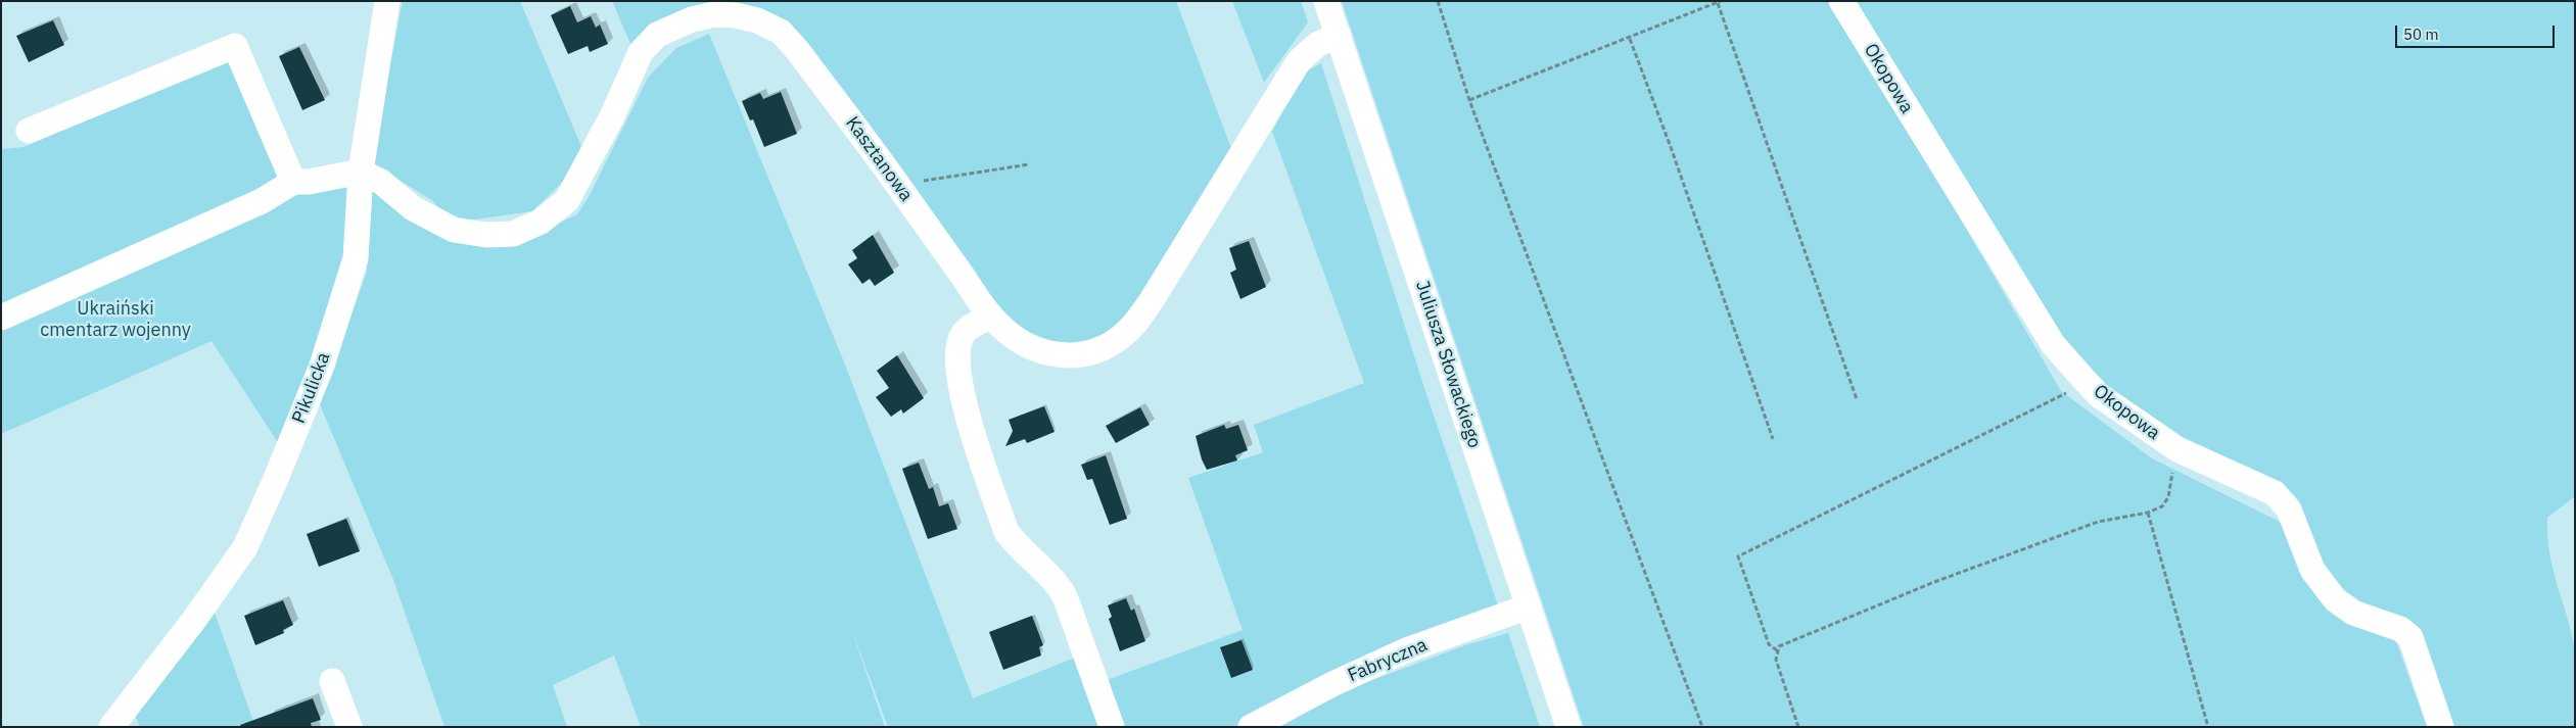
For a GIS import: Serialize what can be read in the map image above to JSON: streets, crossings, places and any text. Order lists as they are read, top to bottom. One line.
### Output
{"streets":{"street":["Okopowa","Kasztanowa","Juliusza Słowackiego","Pikulicka","Fabryczna"]},"crossings":[["Kasztanowa","Juliusza Słowackiego"],["Kasztanowa","Pikulicka"],["Juliusza Słowackiego","Fabryczna"]],"parks":["Ukraiński cmentarz wojenny"],"scale_bar":"50 m"}
